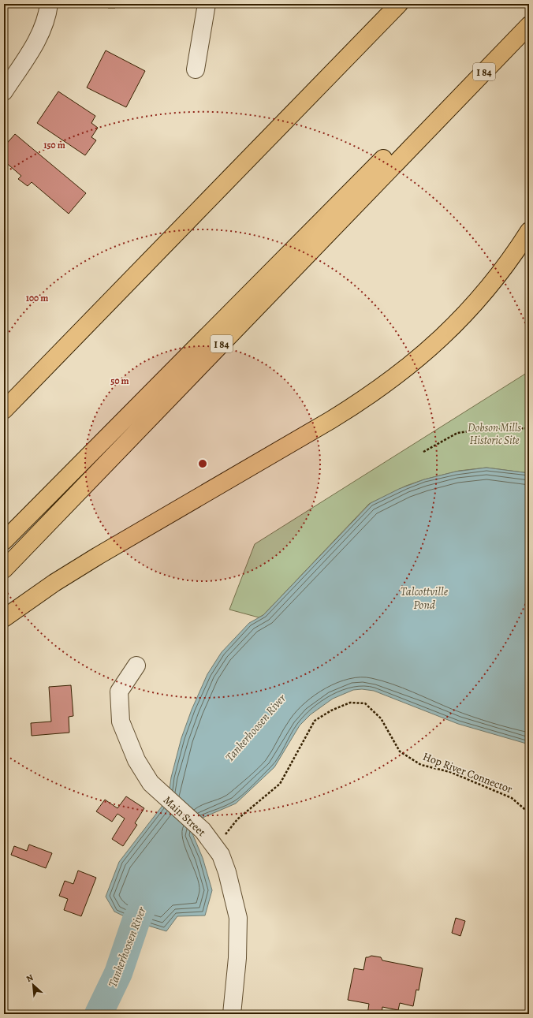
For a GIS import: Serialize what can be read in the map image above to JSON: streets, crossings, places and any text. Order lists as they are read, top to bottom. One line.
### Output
{"streets":{"highway":["I 84"],"street":["Main Street"],"path":["Hop River Connector"]},"crossings":[["Hop River Connector","Main Street"]],"water":["Talcottville Pond","Tankerhoosen River"],"parks":["Dobson Mills Historic Site"],"north":"top left","rings":["150 m","100 m","50 m"]}
